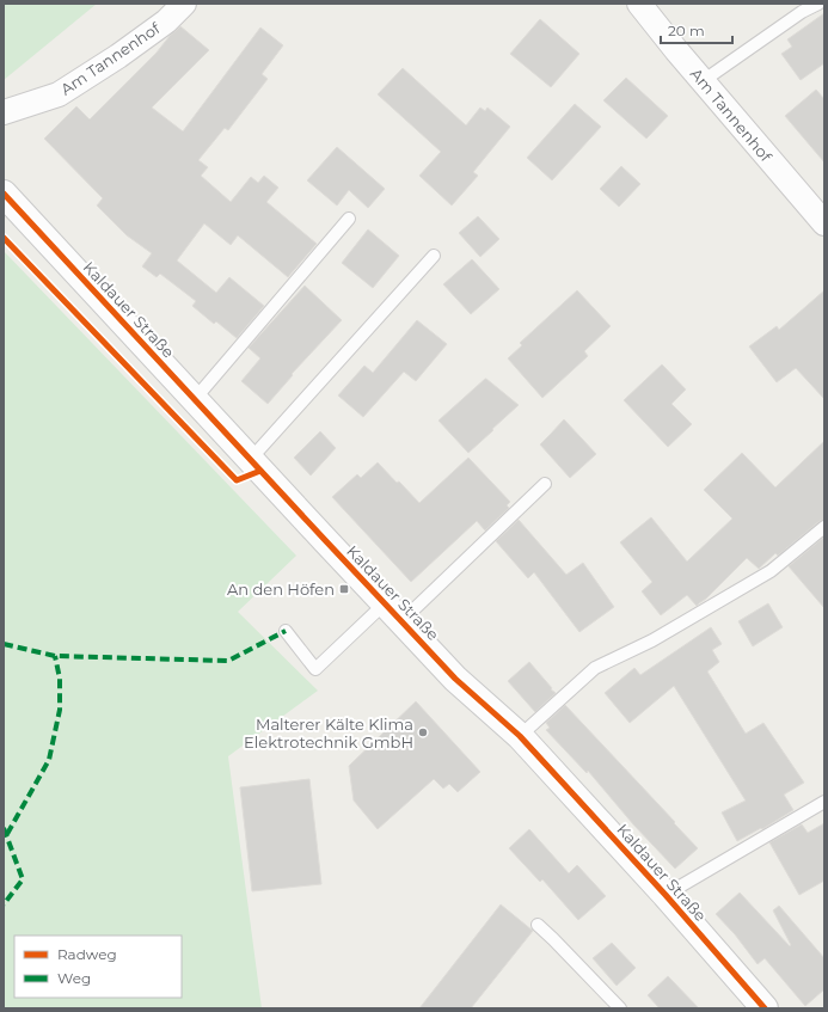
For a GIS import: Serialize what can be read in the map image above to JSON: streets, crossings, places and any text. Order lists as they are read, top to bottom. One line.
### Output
{"streets":{"street":["Am Tannenhof","Kaldauer Straße"]},"places":{"transit":["An den Höfen"],"other":["Malterer Kälte Klima Elektrotechnik GmbH"]},"legend":["Radweg","Weg"],"scale_bar":"20 m"}
